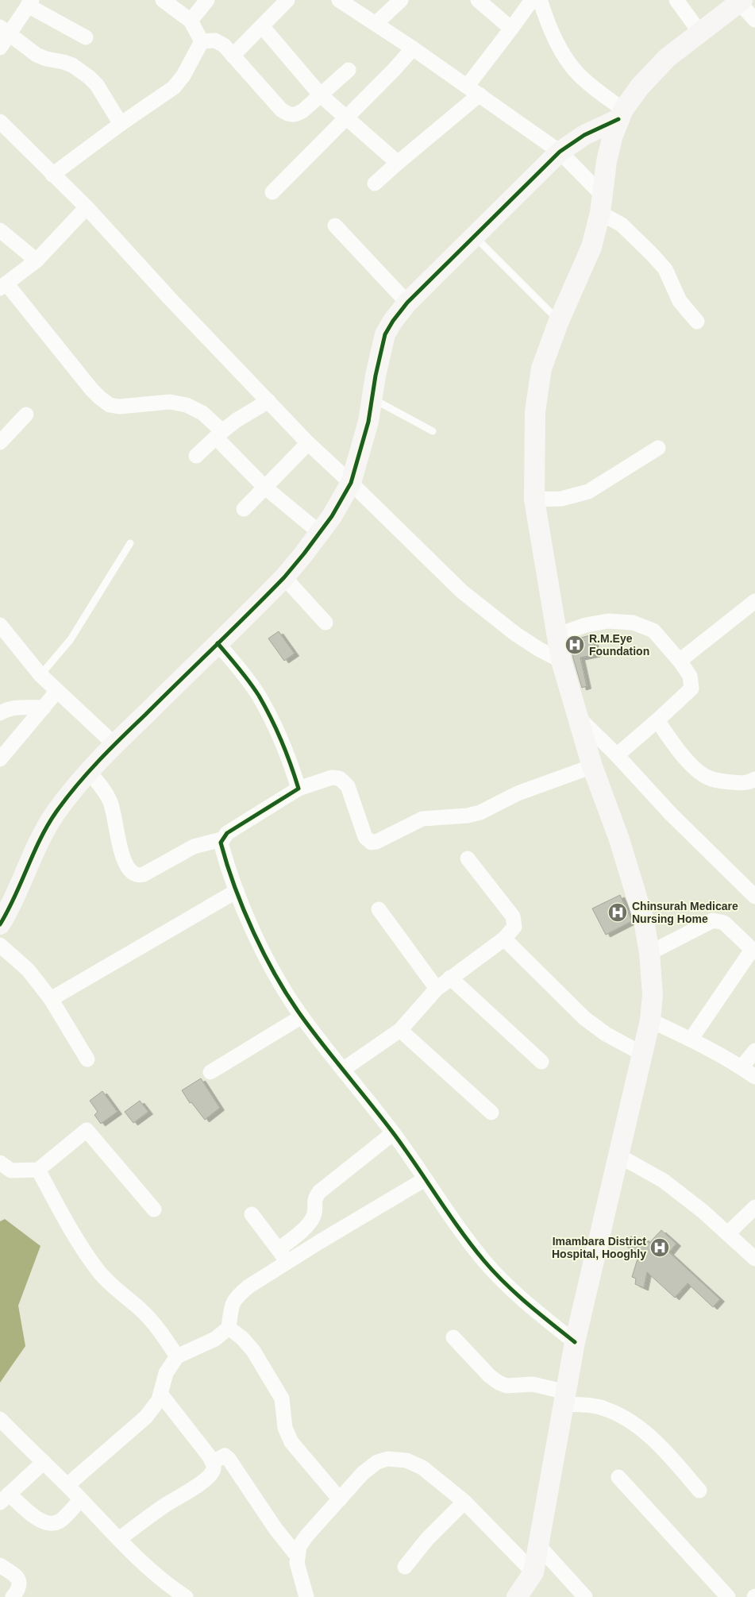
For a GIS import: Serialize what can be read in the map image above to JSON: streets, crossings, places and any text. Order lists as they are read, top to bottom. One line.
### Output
{"places":{"hospital":["R.M.Eye Foundation","Chinsurah Medicare Nursing Home","Imambara District Hospital, Hooghly"]}}
